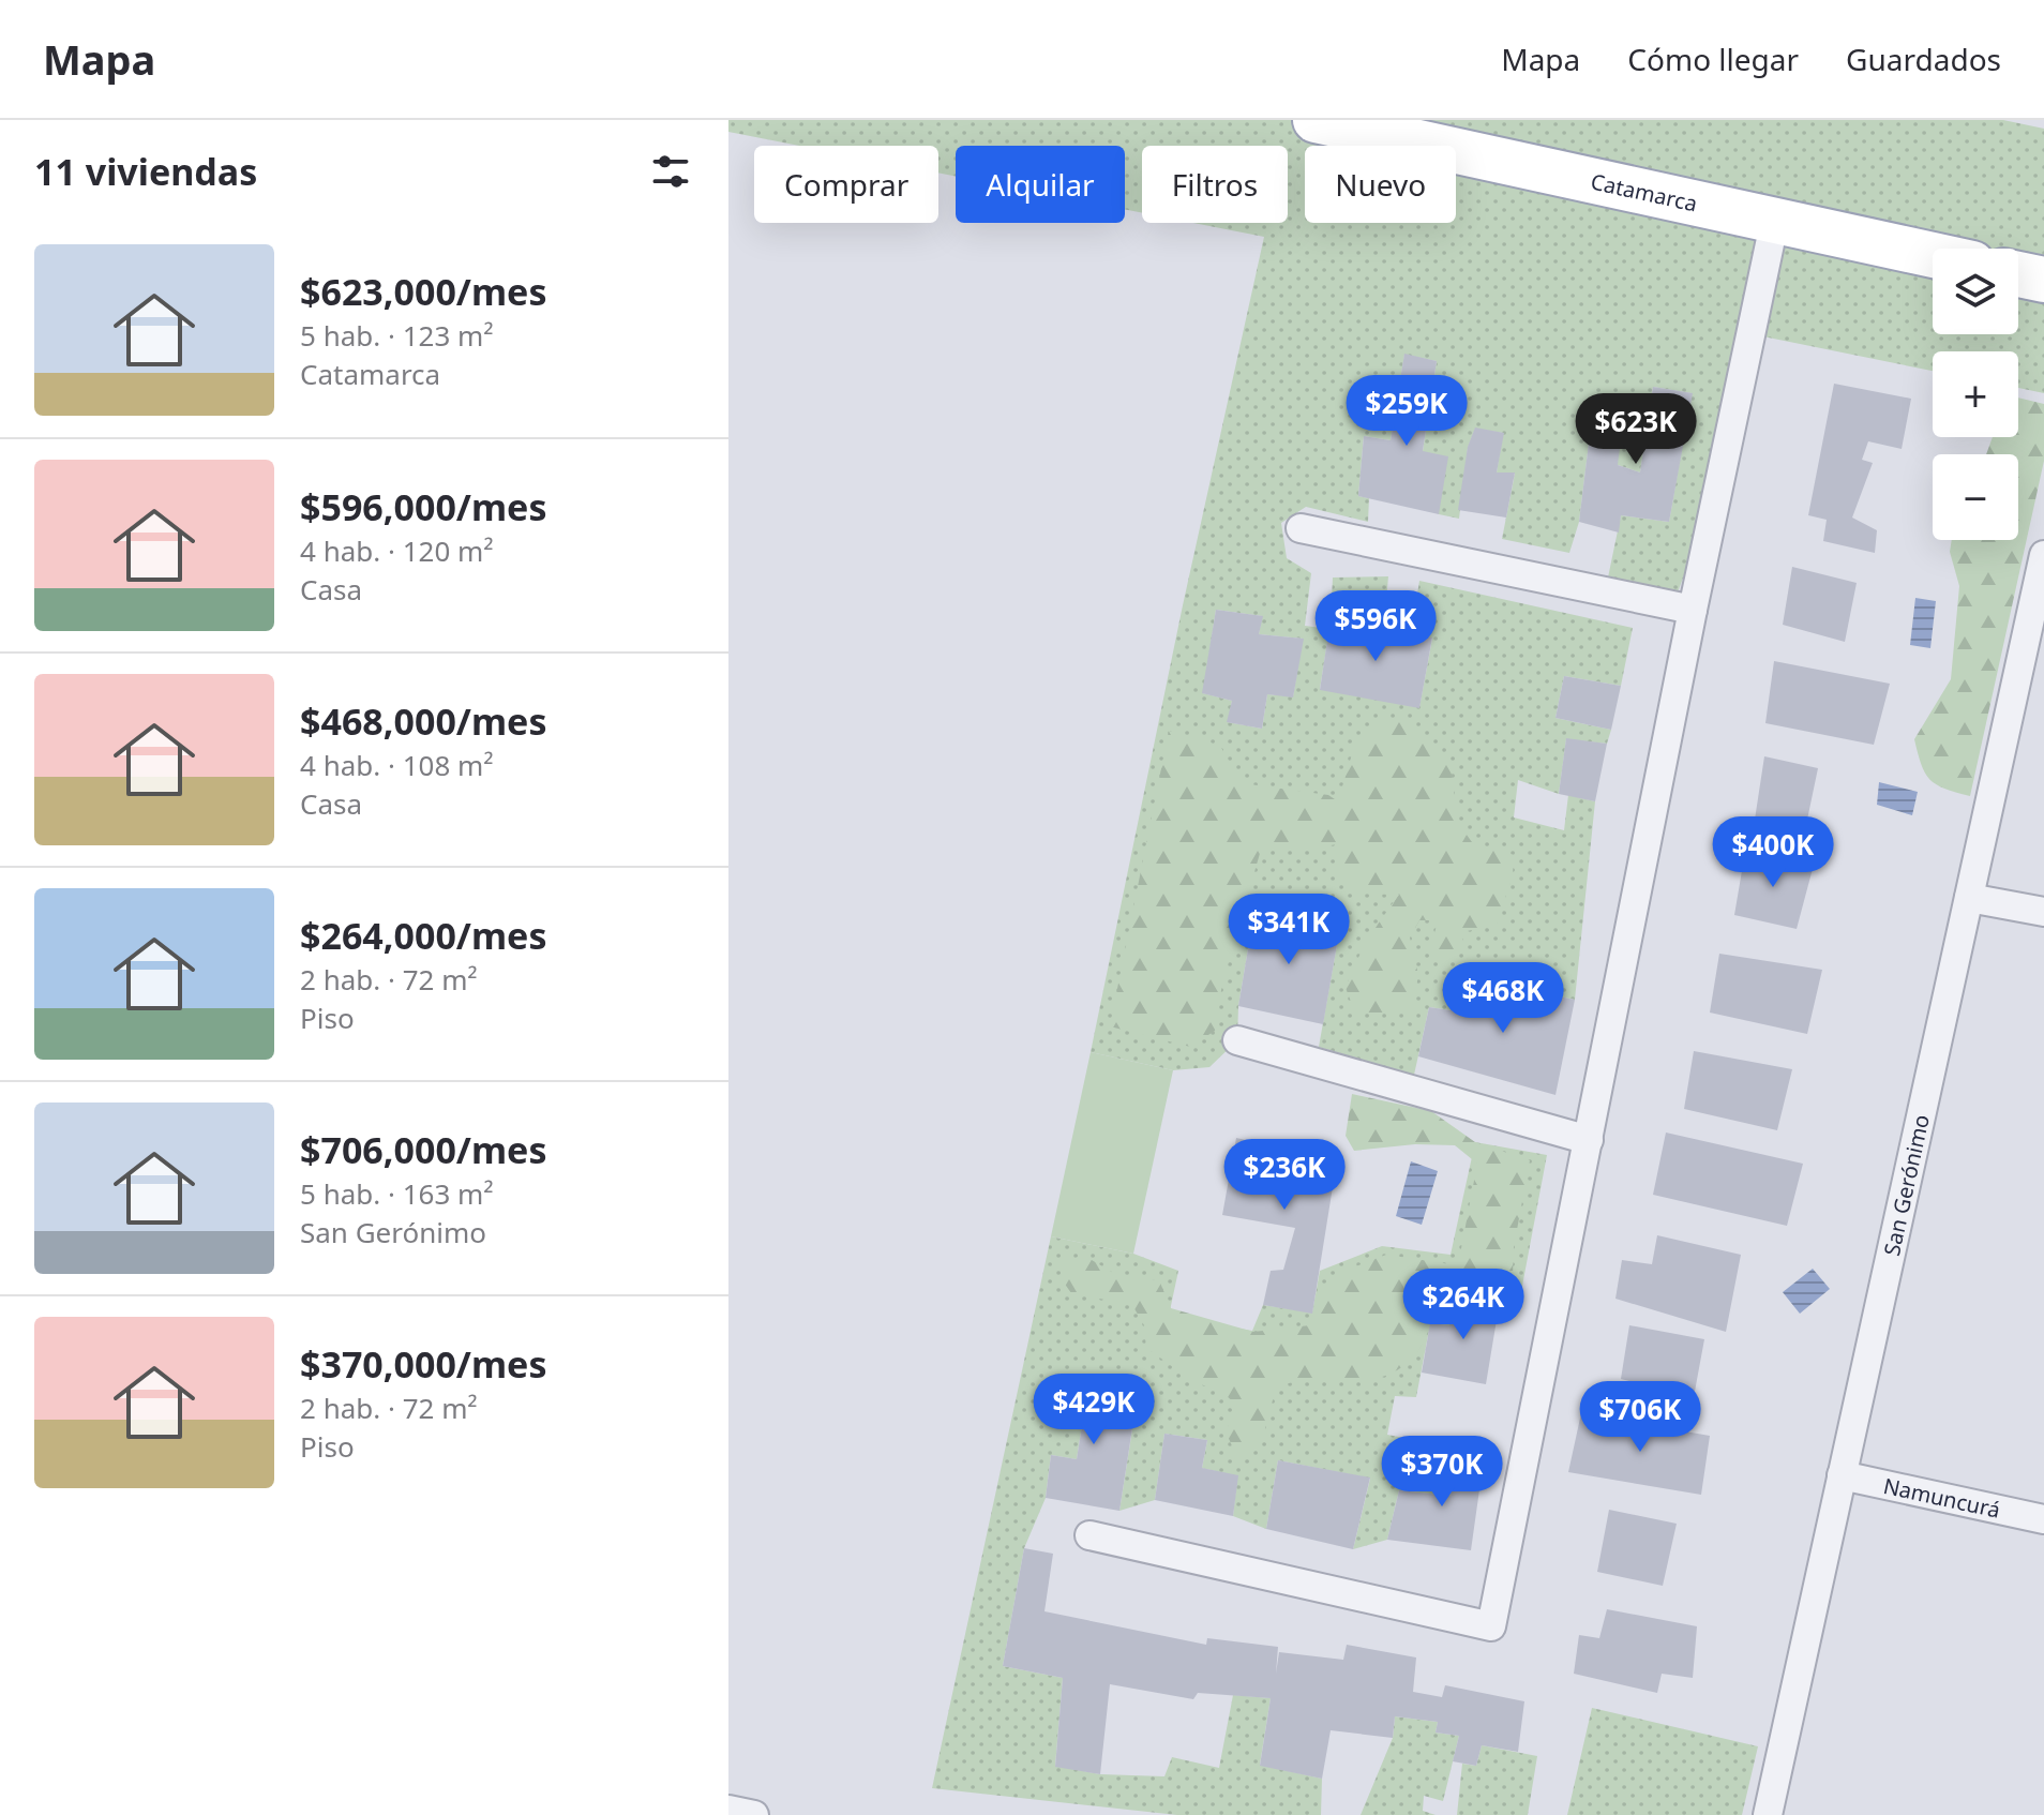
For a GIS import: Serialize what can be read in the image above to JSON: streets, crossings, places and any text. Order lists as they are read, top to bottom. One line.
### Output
{"streets":{"main road":["Catamarca"],"street":["San Gerónimo","Namuncurá"]},"crossings":[["San Gerónimo","Namuncurá"]],"page":{"header":"Mapa","nav":["Mapa","Cómo llegar","Guardados"],"heading":"11 viviendas","chip":["Comprar","Alquilar","Filtros","Nuevo"],"list":[{"name":"$623,000/mes","note":"5 hab. · 123 m² · Catamarca"},{"name":"$596,000/mes","note":"4 hab. · 120 m² · Casa"},{"name":"$468,000/mes","note":"4 hab. · 108 m² · Casa"},{"name":"$264,000/mes","note":"2 hab. · 72 m² · Piso"},{"name":"$706,000/mes","note":"5 hab. · 163 m² · San Gerónimo"},{"name":"$370,000/mes","note":"2 hab. · 72 m² · Piso"}],"map_buttons":["+","−"],"price":["$259K","$623K","$596K","$400K","$341K","$468K","$236K","$264K","$429K","$706K","$370K"]}}
